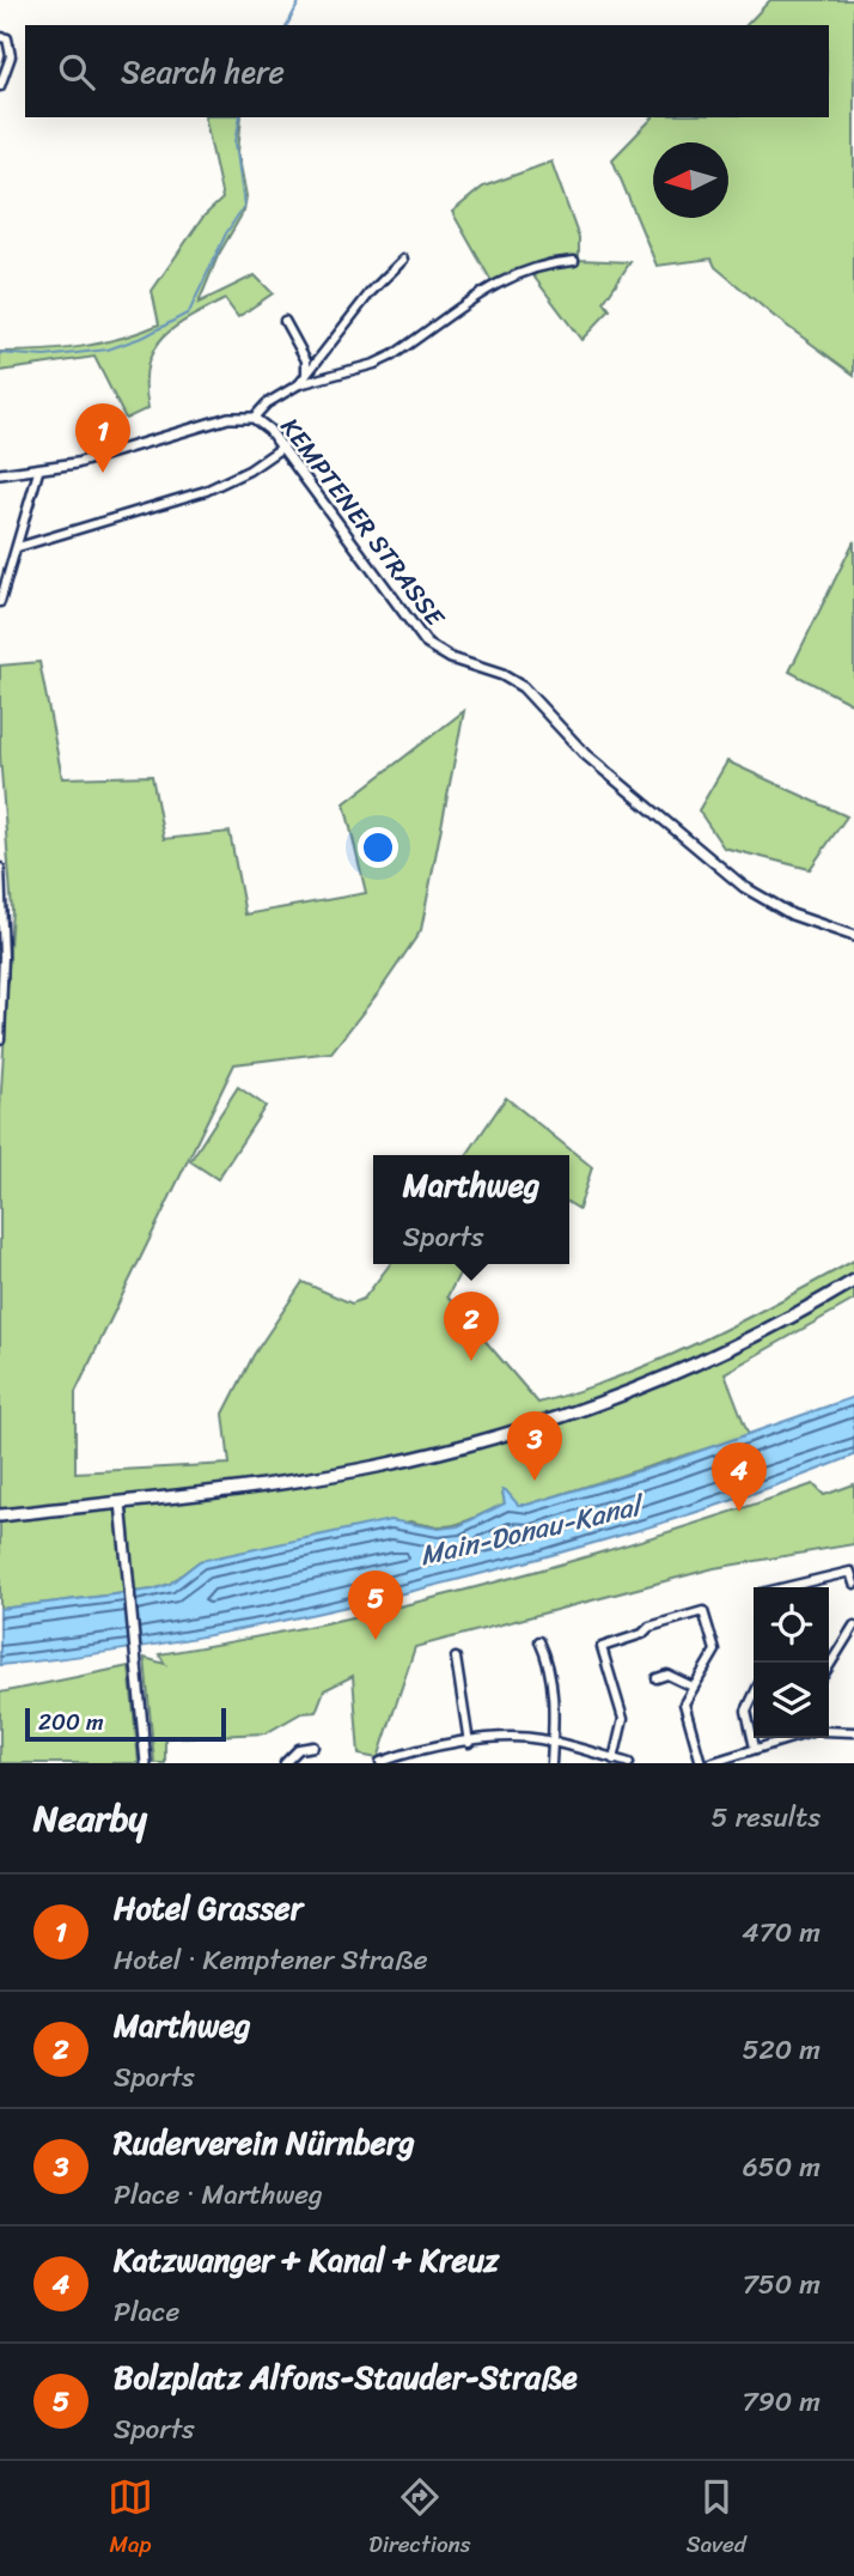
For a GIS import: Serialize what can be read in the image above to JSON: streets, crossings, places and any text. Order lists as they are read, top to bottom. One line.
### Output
{"streets":{"street":["KEMPTENER STRASSE"]},"water":["Main-Donau-Kanal"],"scale_bar":"200 m","north":"left","page":{"search":"Search here","pins":["1","2","3","4","5"],"popup":["Marthweg","Sports"],"scale":"200 m","heading":["Nearby","5 results"],"list":[{"mark":"1","name":"Hotel Grasser","note":"Hotel · Kemptener Straße","value":"470 m"},{"mark":"2","name":"Marthweg","note":"Sports","value":"520 m"},{"mark":"3","name":"Ruderverein Nürnberg","note":"Place · Marthweg","value":"650 m"},{"mark":"4","name":"Katzwanger + Kanal + Kreuz","note":"Place","value":"750 m"},{"mark":"5","name":"Bolzplatz Alfons-Stauder-Straße","note":"Sports","value":"790 m"}],"nav":["Map","Directions","Saved"]}}
